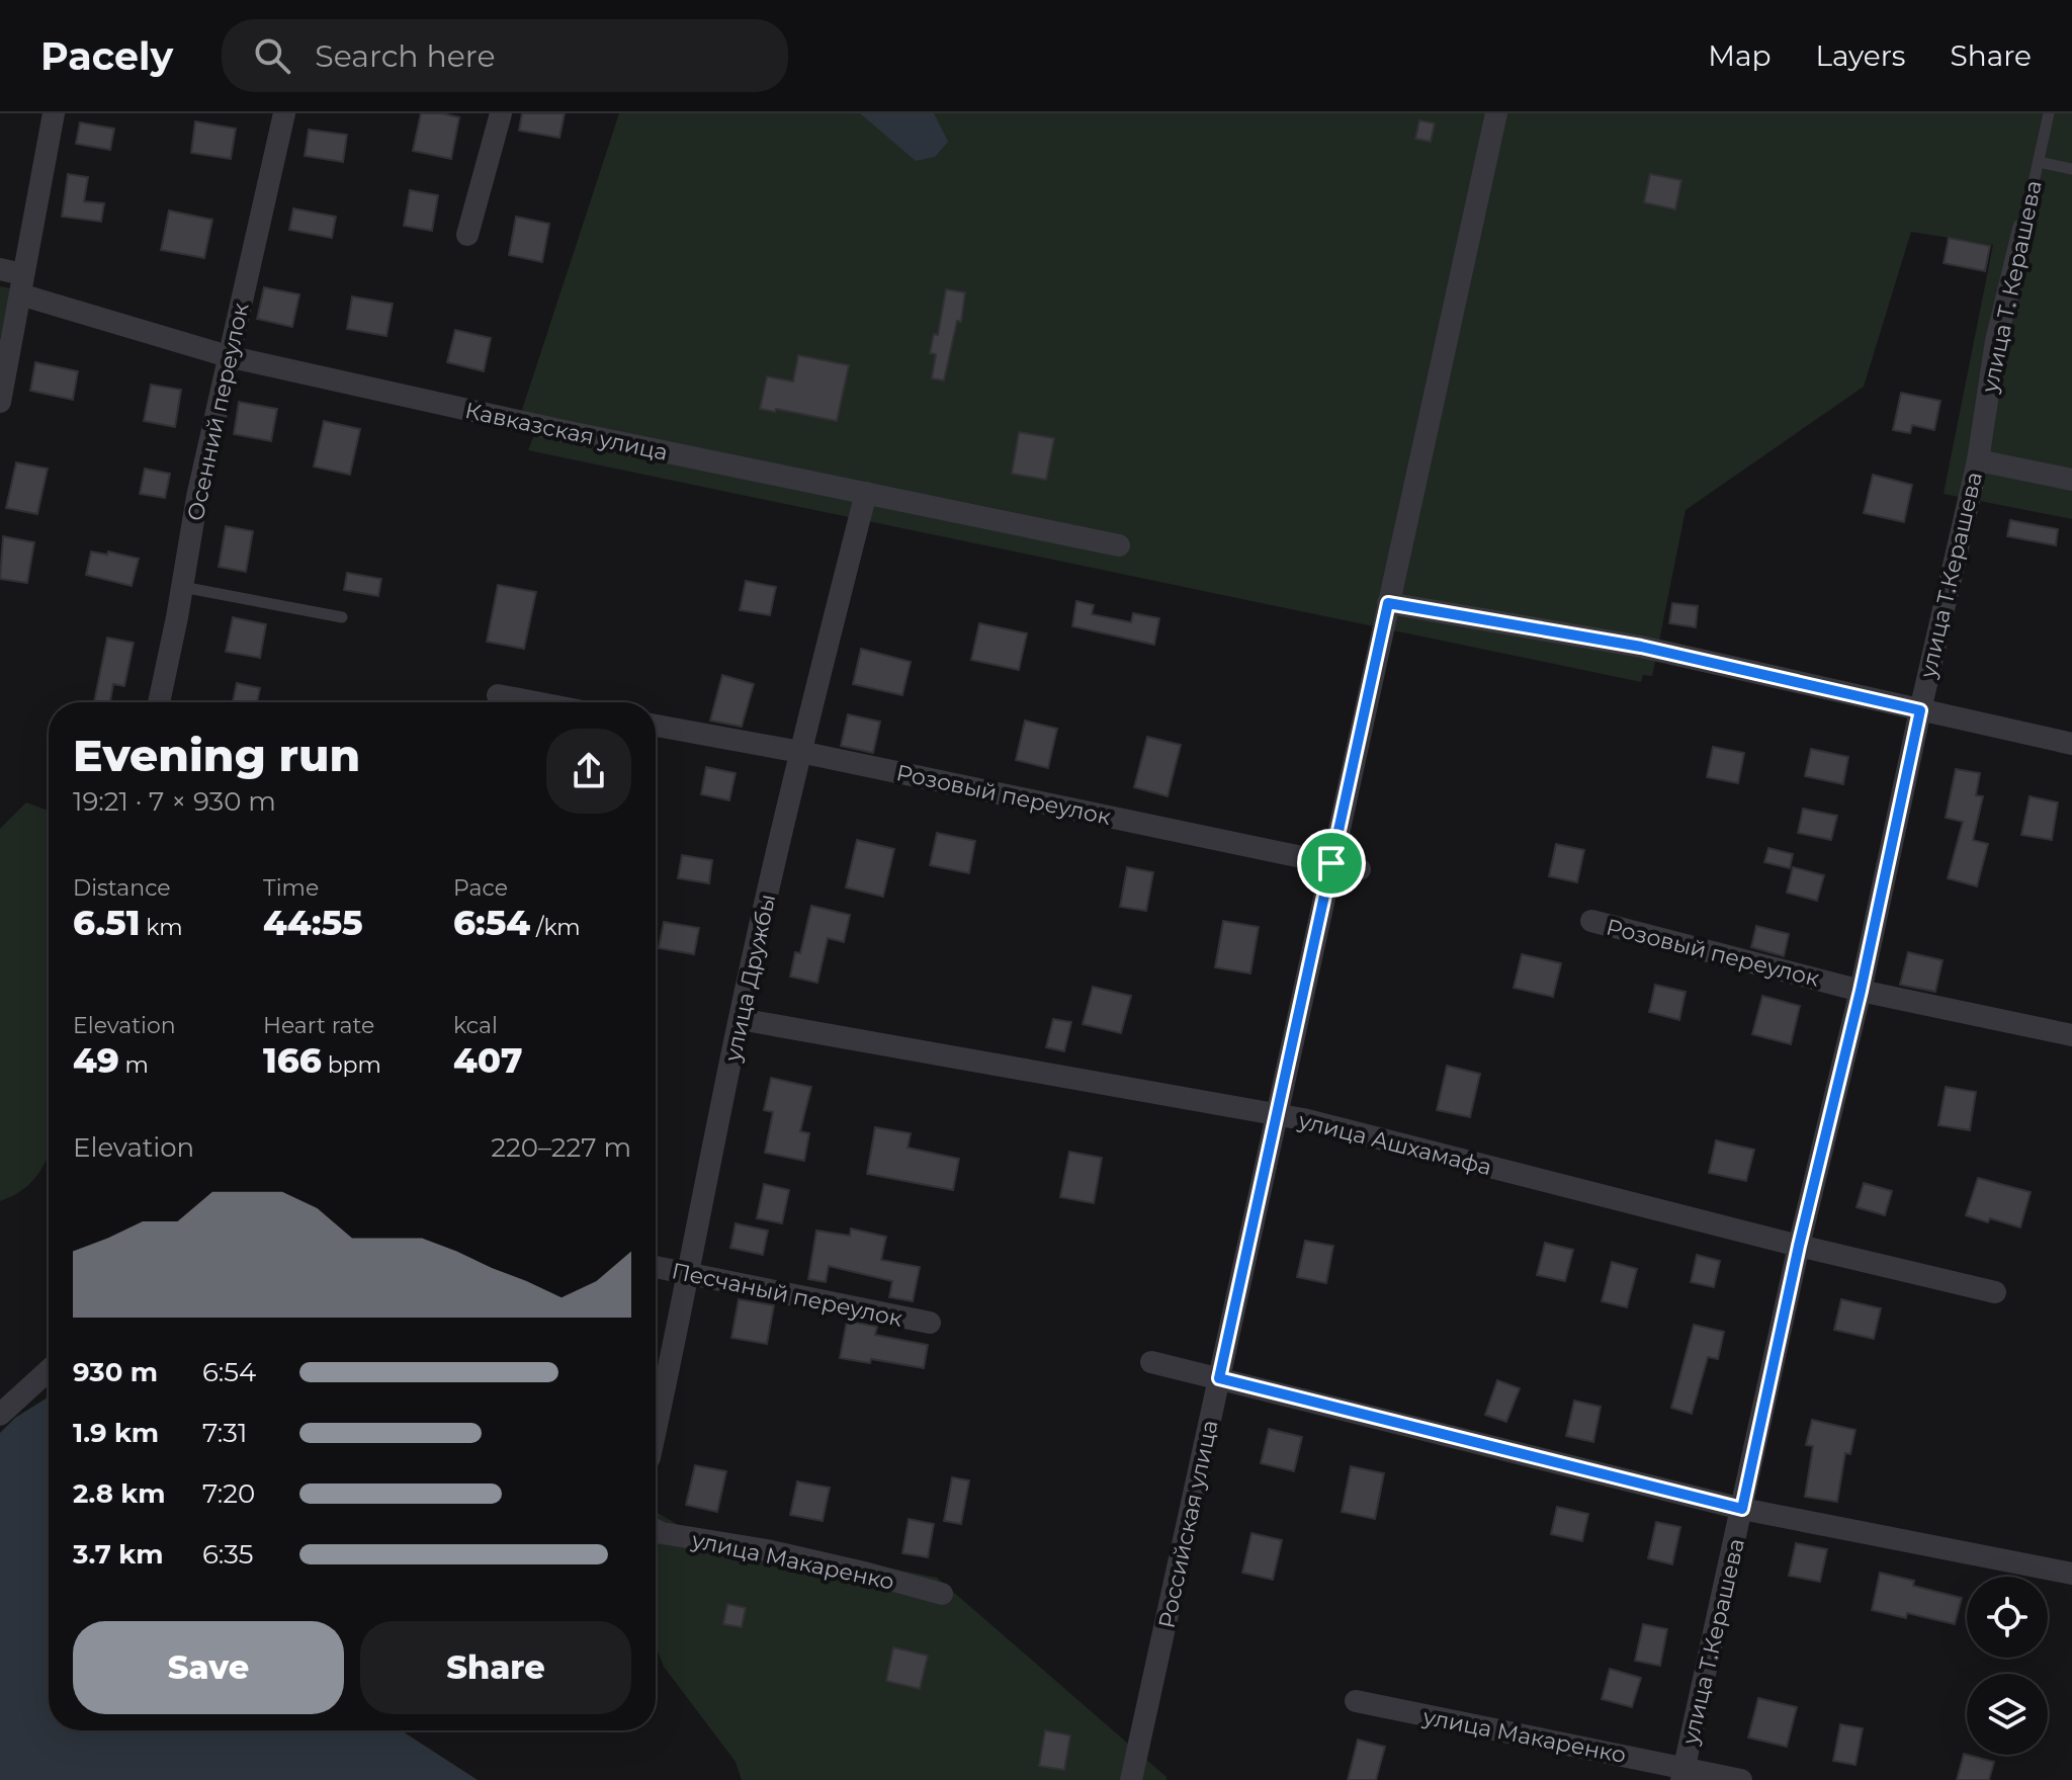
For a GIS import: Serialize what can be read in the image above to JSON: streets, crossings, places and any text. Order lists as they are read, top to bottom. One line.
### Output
{"streets":{"street":["улица Т. Керашева","Осенний переулок","Кавказcкая улица","улица Т.Керашева","Розовый переулок","улица Дружбы","улица Ашхамафа","Песчаный переулок","Российская улица","улица Макаренко"]},"crossings":[["улица Т. Керашева","улица Т.Керашева"],["Осенний переулок","Кавказcкая улица"],["Кавказcкая улица","улица Дружбы"],["улица Т.Керашева","Розовый переулок"],["улица Т.Керашева","улица Ашхамафа"],["улица Т.Керашева","улица Макаренко"],["Розовый переулок","улица Дружбы"],["Розовый переулок","Российская улица"],["улица Дружбы","улица Ашхамафа"],["улица Дружбы","Песчаный переулок"],["улица Ашхамафа","Российская улица"]],"page":{"header":"Pacely","search":"Search here","nav":["Map","Layers","Share"],"heading":["Evening run","19:21 · 7 × 930 m"],"stats":[["Distance","6.51 km"],["Time","44:55"],["Pace","6:54 /km"],["Elevation","49 m"],["Heart rate","166 bpm"],["kcal","407"]],"chart":["Elevation","220–227 m"],"list":[{"name":"930 m","note":"6:54"},{"name":"1.9 km","note":"7:31"},{"name":"2.8 km","note":"7:20"},{"name":"3.7 km","note":"6:35"}],"buttons":["Save","Share"]}}
